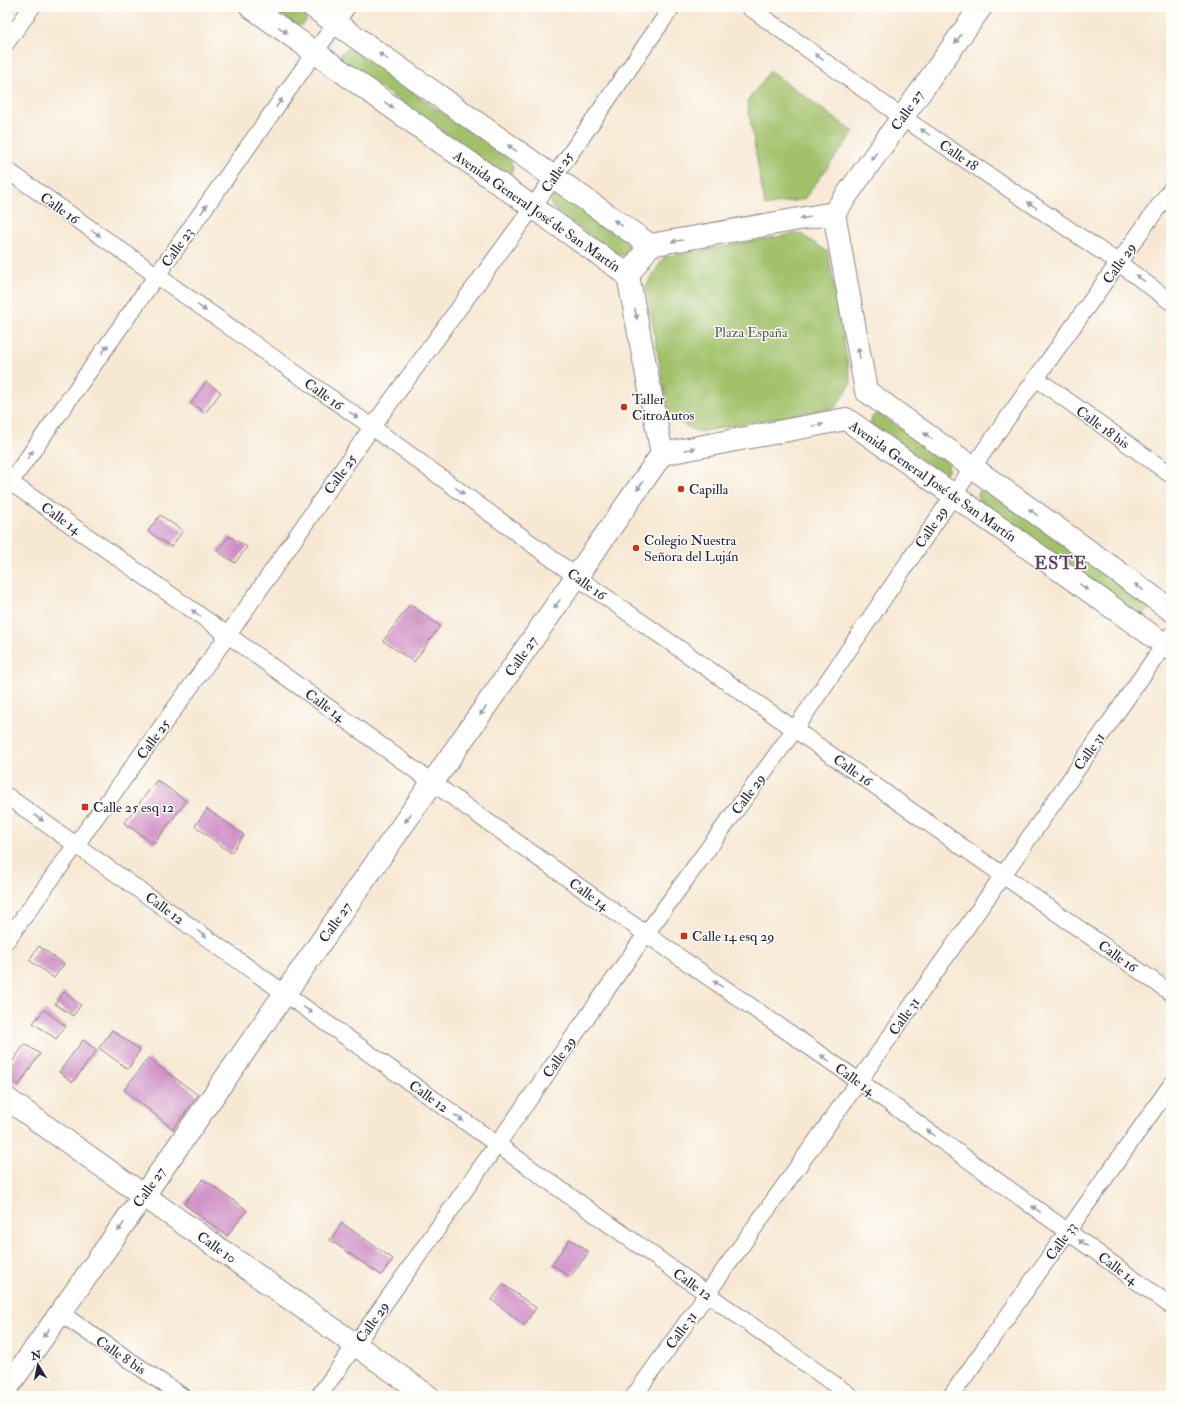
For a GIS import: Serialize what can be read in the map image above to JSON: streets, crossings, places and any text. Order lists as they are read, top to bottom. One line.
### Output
{"streets":{"main road":["Calle 27","Avenida General José de San Martín","Calle 10"],"street":["Calle 18","Calle 25","Calle 16","Calle 23","Calle 29","Calle 18 bis","Calle 14","Calle 31","Calle 12","Calle 33","Calle 8 bis"]},"crossings":[["Calle 27","Calle 18"],["Calle 27","Calle 16"],["Calle 27","Avenida General José de San Martín"],["Calle 27","Calle 14"],["Calle 27","Calle 12"],["Calle 27","Calle 10"],["Calle 27","Calle 8 bis"],["Calle 18","Calle 29"],["Calle 25","Calle 16"],["Calle 25","Avenida General José de San Martín"],["Calle 25","Calle 14"],["Calle 25","Calle 12"],["Calle 16","Calle 23"],["Calle 16","Calle 29"],["Calle 16","Calle 31"],["Avenida General José de San Martín","Calle 23"],["Avenida General José de San Martín","Calle 29"],["Avenida General José de San Martín","Calle 31"],["Calle 23","Calle 14"],["Calle 29","Calle 18 bis"],["Calle 29","Calle 14"],["Calle 29","Calle 12"],["Calle 29","Calle 10"],["Calle 14","Calle 31"],["Calle 14","Calle 33"],["Calle 31","Calle 12"]],"one_way":["Calle 27","Calle 18","Calle 16","Calle 23","Calle 14","Calle 12"],"districts":["ESTE"],"parks":["Plaza España"],"places":{"other":["Taller CitroAutos","Capilla","Colegio Nuestra Señora del Luján"],"transit":["Calle 25 esq 12","Calle 14 esq 29"]},"north":"top"}
